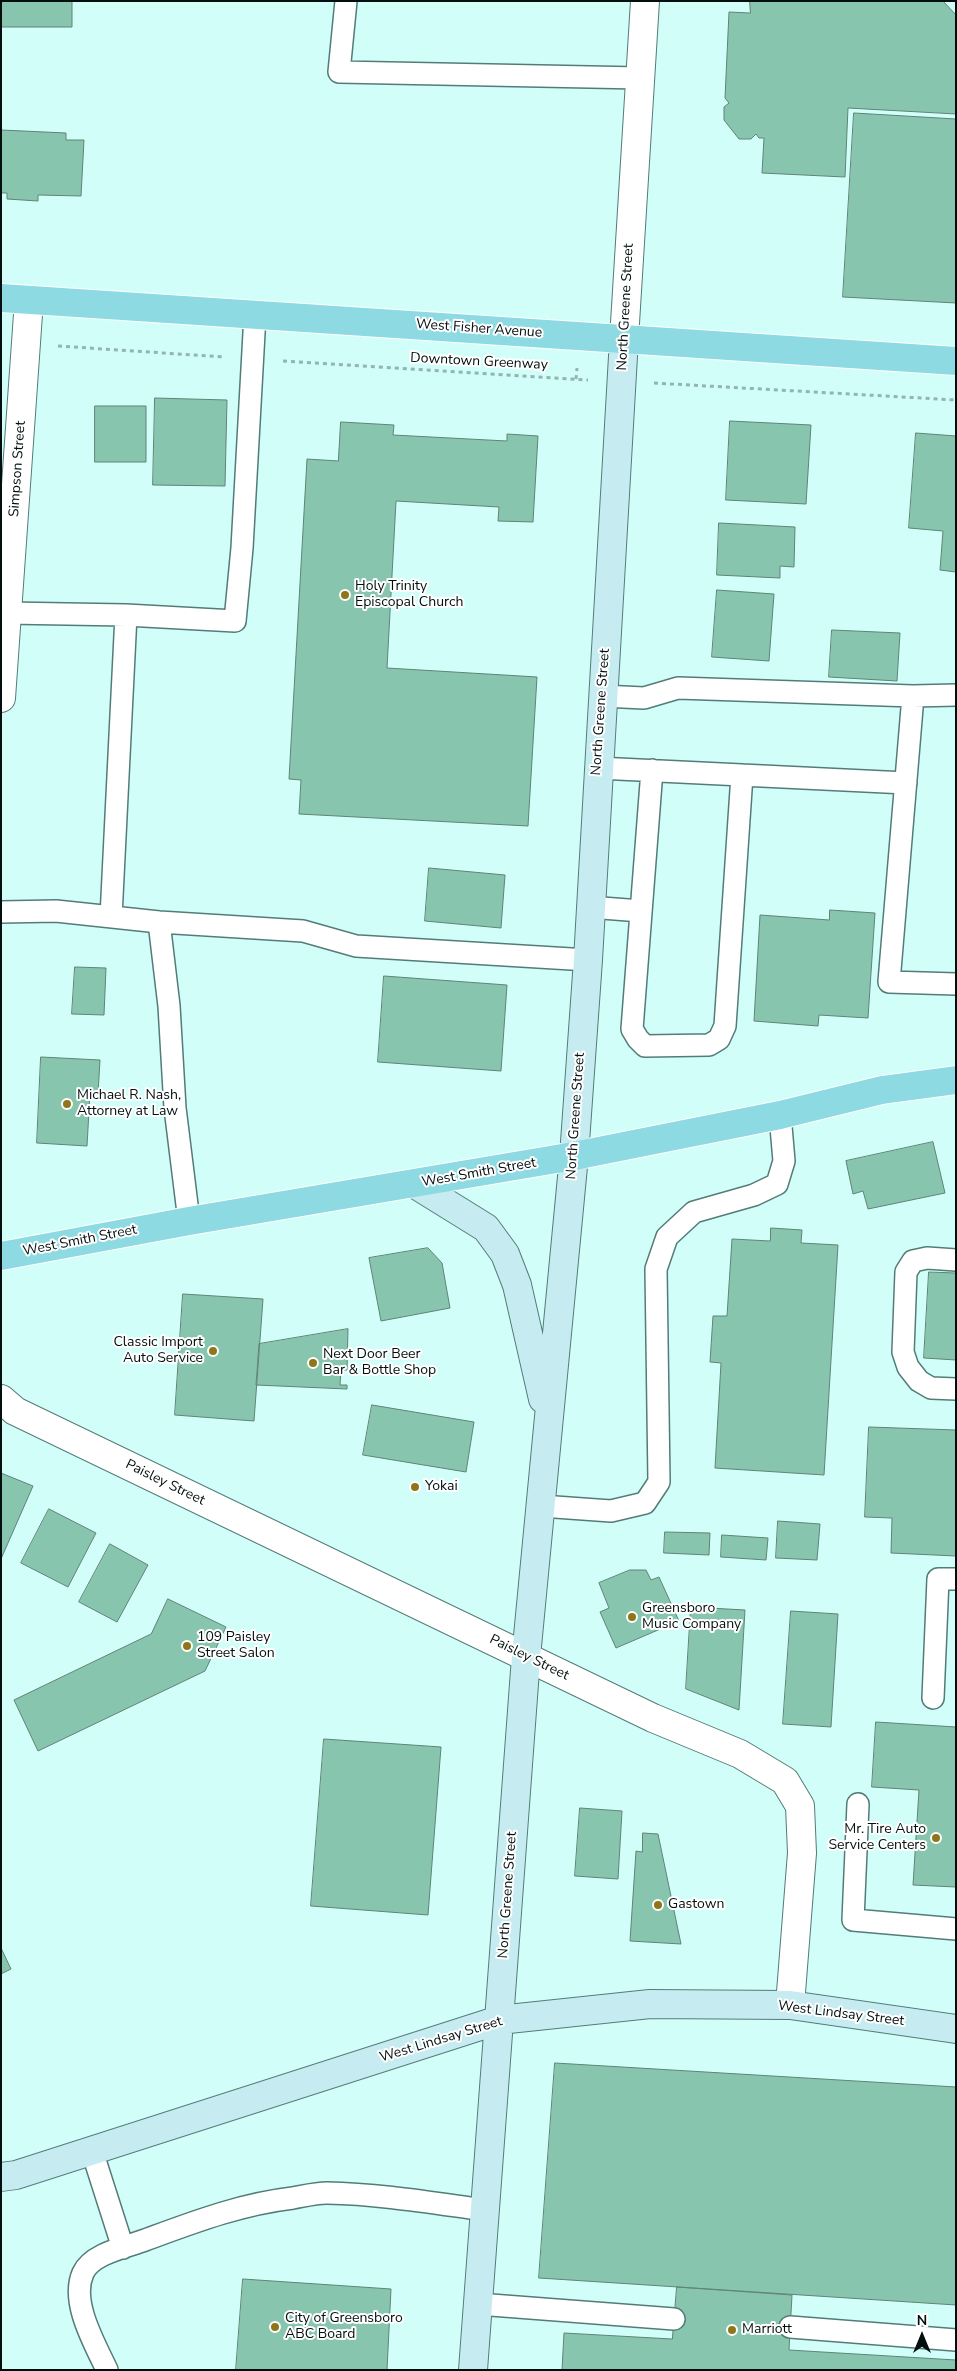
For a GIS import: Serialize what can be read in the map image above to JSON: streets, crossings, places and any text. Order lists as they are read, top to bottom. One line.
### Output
{"streets":{"main road":["West Fisher Avenue","West Smith Street"],"street":["North Greene Street","Simpson Street","Paisley Street","West Lindsay Street"],"path":["Downtown Greenway"]},"crossings":[["North Greene Street","West Fisher Avenue"],["North Greene Street","Downtown Greenway"],["North Greene Street","West Smith Street"],["North Greene Street","Paisley Street"],["North Greene Street","West Lindsay Street"],["West Fisher Avenue","Simpson Street"],["Downtown Greenway","Simpson Street"],["Paisley Street","West Lindsay Street"]],"places":["Holy Trinity Episcopal Church","Michael R. Nash, Attorney at Law","Classic Import Auto Service","Next Door Beer Bar & Bottle Shop","Yokai","Greensboro Music Company","109 Paisley Street Salon","Mr. Tire Auto Service Centers","Gastown","City of Greensboro ABC Board","Marriott"],"north":"top"}
